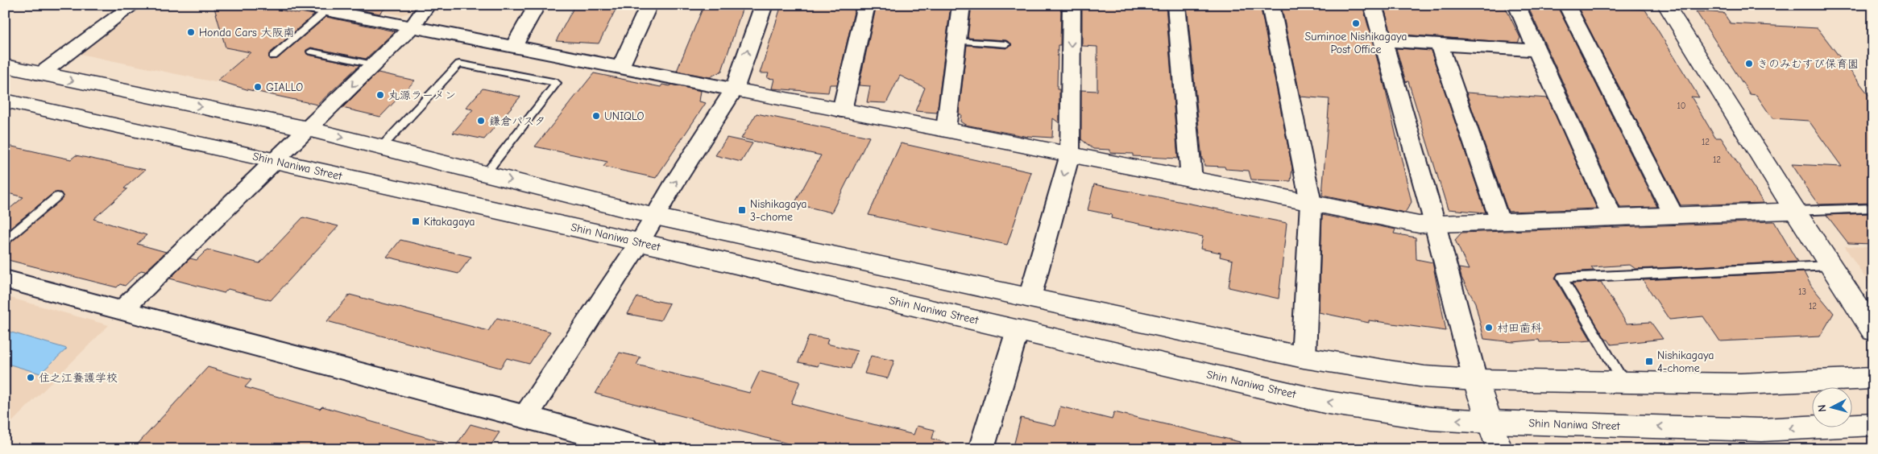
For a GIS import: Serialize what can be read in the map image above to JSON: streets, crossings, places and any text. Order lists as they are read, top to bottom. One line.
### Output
{"streets":{"main road":["Shin Naniwa Street"]},"places":{"other":["Suminoe Nishikagaya Post Office","Honda Cars 大阪南","きのみむすび保育園","GIALLO","丸源ラーメン","UNIQLO","鎌倉パスタ","村田歯科","住之江養護学校"],"transit":["Nishikagaya 3-chome","Kitakagaya","Nishikagaya 4-chome"]},"house_numbers":["10","12","12","13","12"],"north":"left"}
